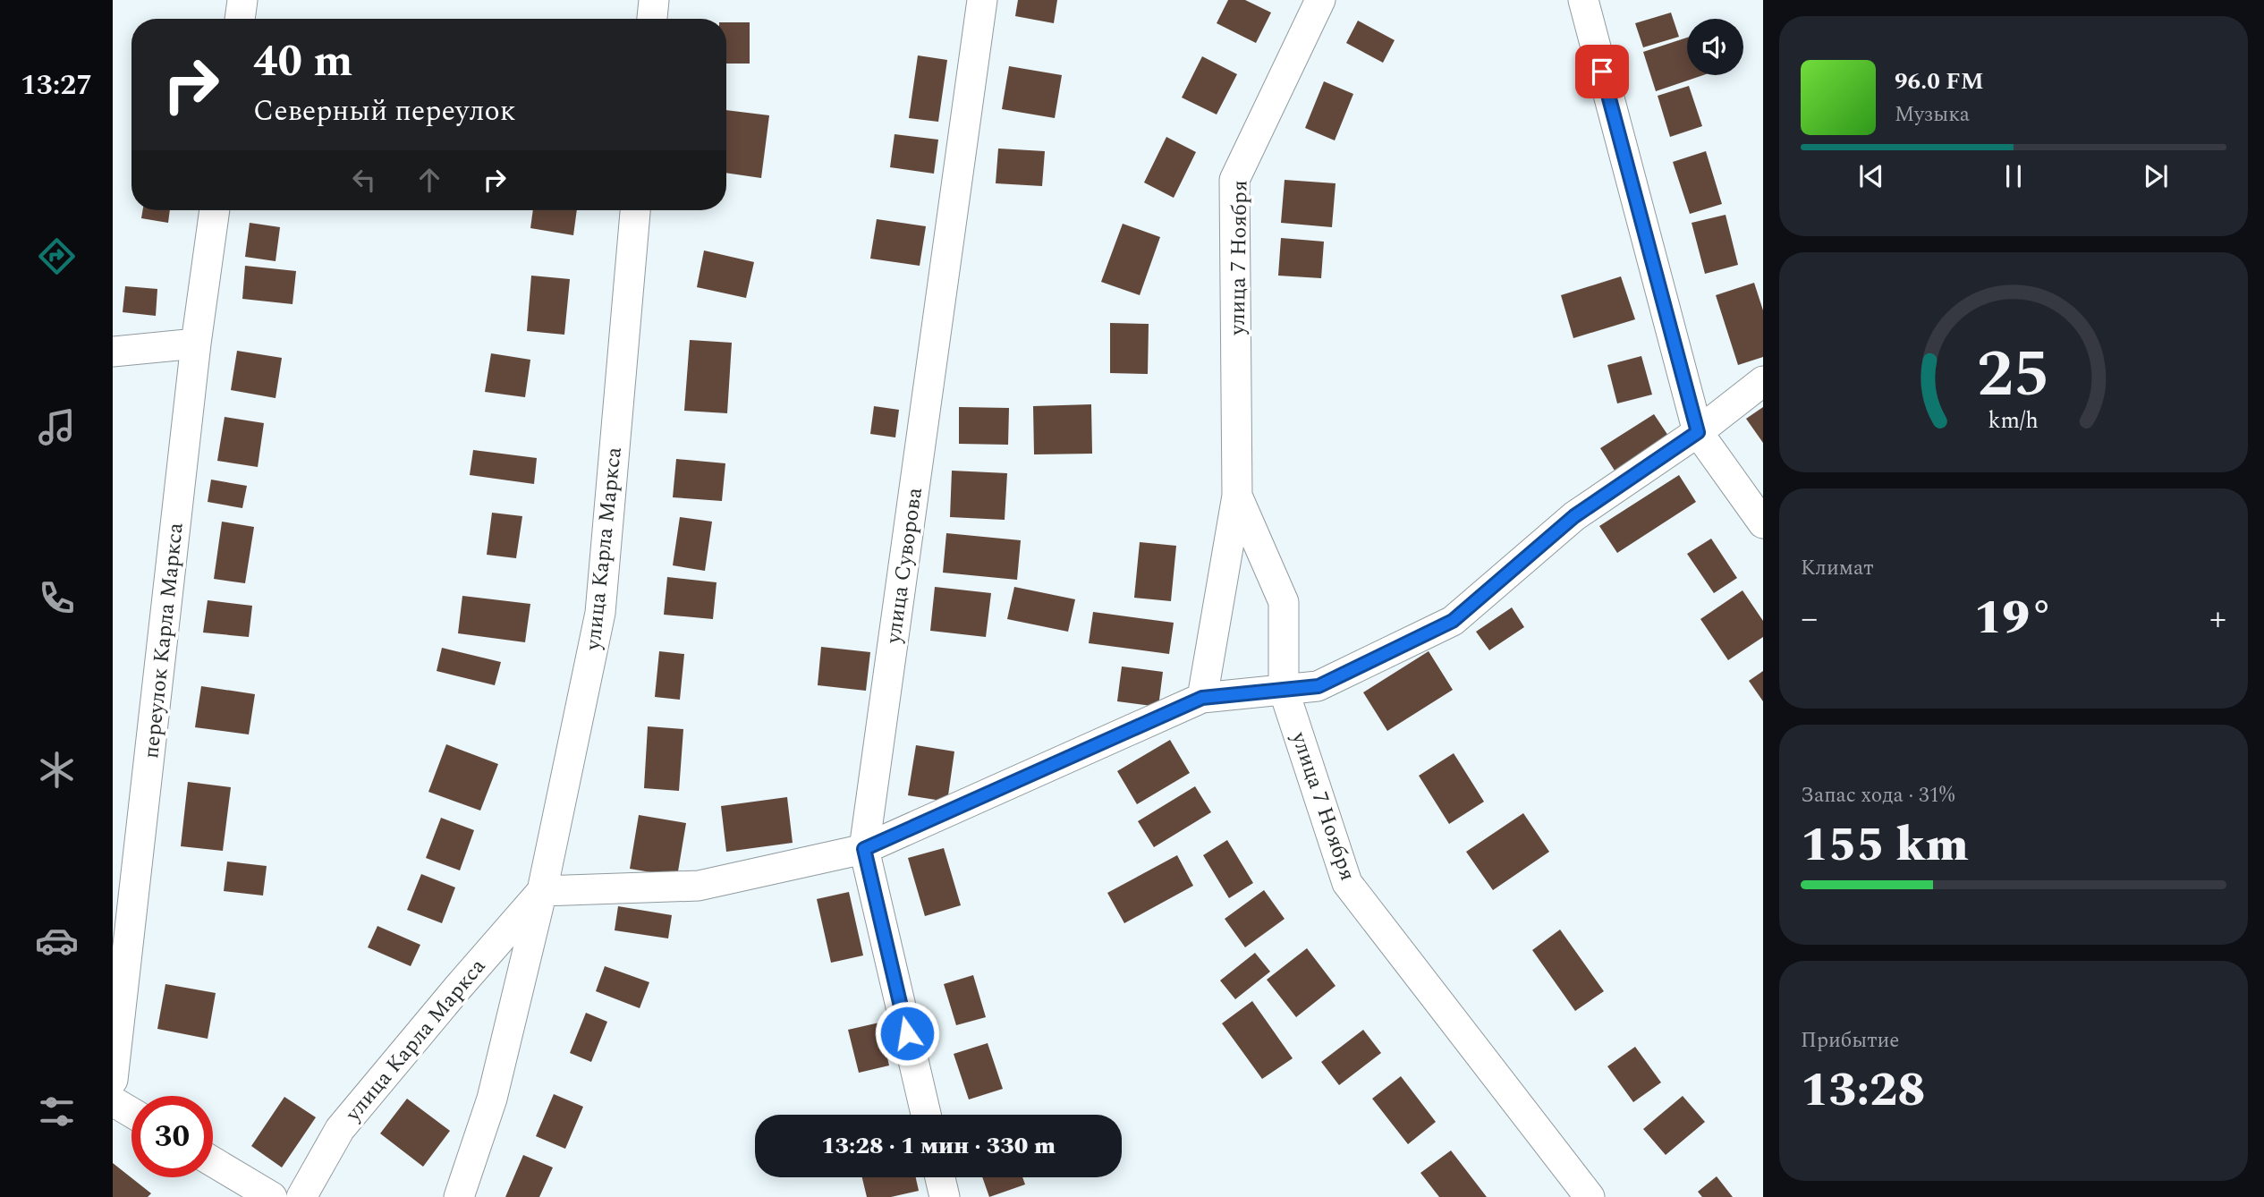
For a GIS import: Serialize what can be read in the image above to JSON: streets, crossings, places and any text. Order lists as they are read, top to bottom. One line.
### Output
{"streets":{"street":["улица 7 Ноября","улица Карла Маркса","улица Суворова","переулок Карла Маркса"]},"page":{"tabs":"13:27","turn":["40 m","Северный переулок"],"song":["96.0 FM","Музыка"],"tile":["Климат",["Запас хода · 31%","155 km"],["Прибытие","13:28"]],"heat":["−","19°","+"],"limit":"30","trip":"13:28 · 1 мин · 330 m","gauge":["25","km/h"]}}
